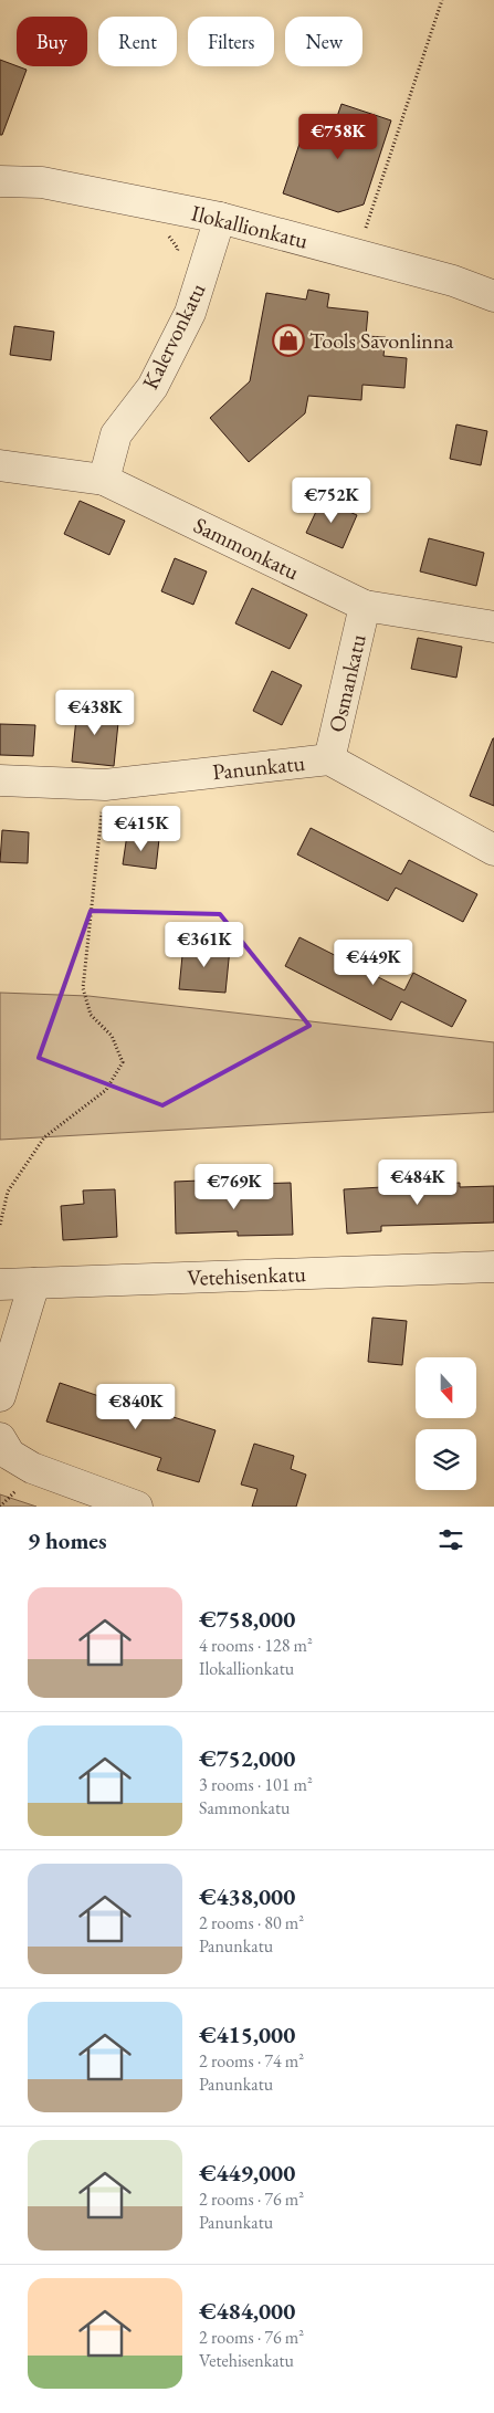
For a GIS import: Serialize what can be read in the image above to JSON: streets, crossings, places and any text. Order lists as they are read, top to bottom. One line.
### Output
{"streets":{"street":["Ilokallionkatu","Kalervonkatu","Sammonkatu","Osmankatu","Panunkatu","Vetehisenkatu"]},"crossings":[["Ilokallionkatu","Kalervonkatu"],["Kalervonkatu","Sammonkatu"],["Sammonkatu","Osmankatu"],["Osmankatu","Panunkatu"]],"places":{"shop":["Tools Savonlinna"]},"north":"bottom","page":{"chip":["Buy","Rent","Filters","New"],"price":["€758K","€752K","€438K","€415K","€361K","€449K","€484K","€769K","€840K"],"heading":"9 homes","list":[{"name":"€758,000","note":"4 rooms · 128 m² · Ilokallionkatu"},{"name":"€752,000","note":"3 rooms · 101 m² · Sammonkatu"},{"name":"€438,000","note":"2 rooms · 80 m² · Panunkatu"},{"name":"€415,000","note":"2 rooms · 74 m² · Panunkatu"},{"name":"€449,000","note":"2 rooms · 76 m² · Panunkatu"},{"name":"€484,000","note":"2 rooms · 76 m² · Vetehisenkatu"}]}}
